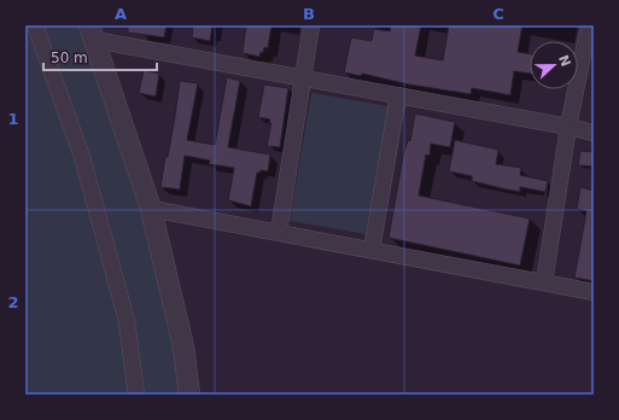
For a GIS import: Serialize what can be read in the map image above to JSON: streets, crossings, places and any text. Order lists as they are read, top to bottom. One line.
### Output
{"scale_bar":"50 m","north":"right","grid":{"columns":["A","B","C"],"rows":["1","2"]}}
